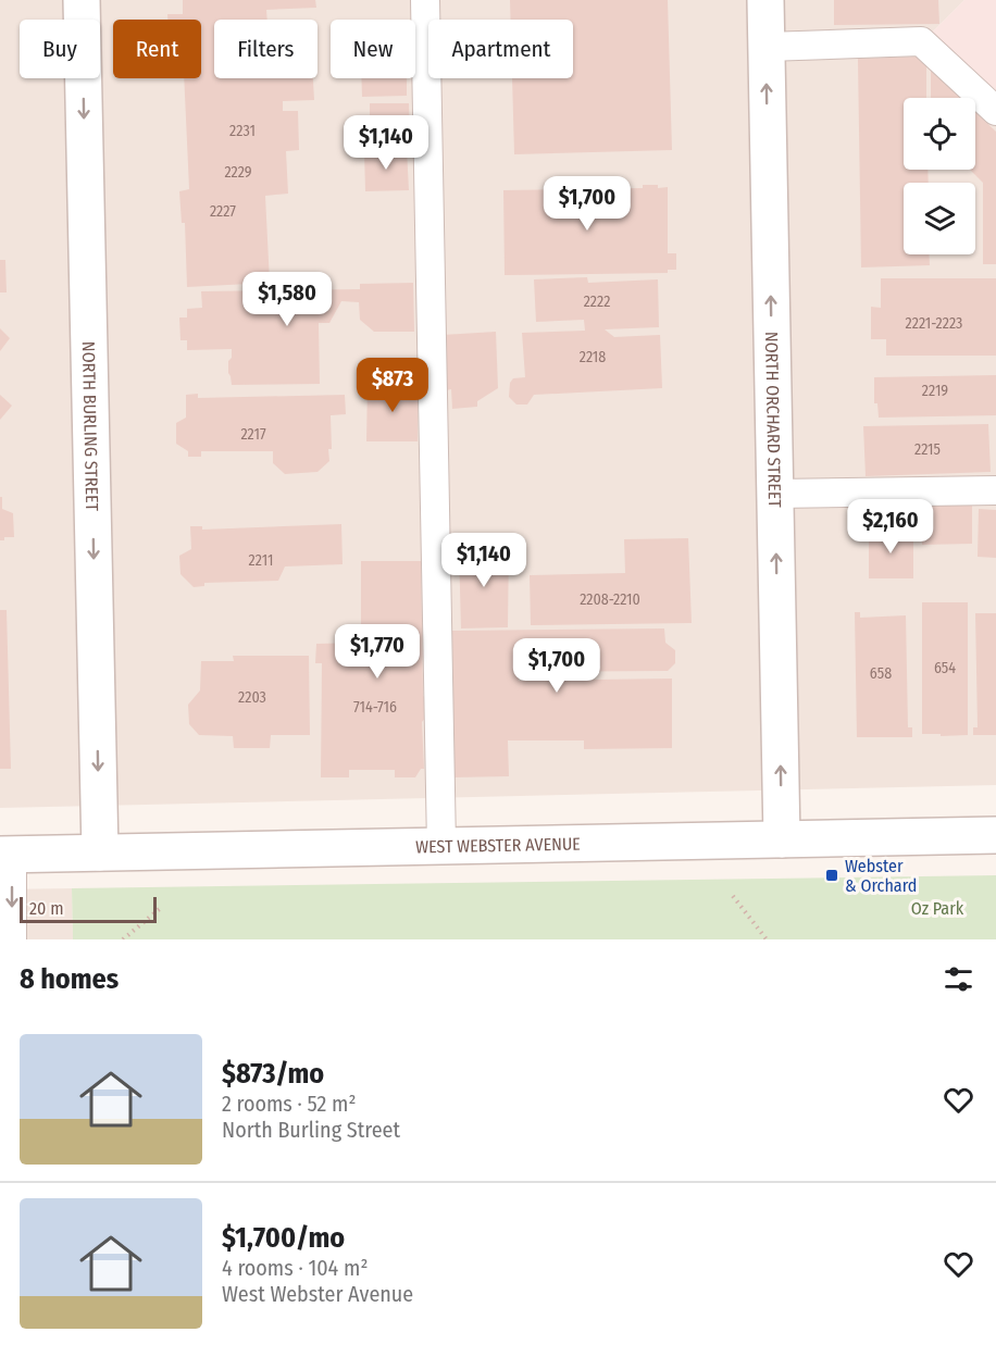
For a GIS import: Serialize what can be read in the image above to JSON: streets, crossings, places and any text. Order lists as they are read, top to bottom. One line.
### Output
{"streets":{"street":["NORTH ORCHARD STREET","NORTH BURLING STREET","WEST WEBSTER AVENUE"]},"crossings":[["NORTH ORCHARD STREET","WEST WEBSTER AVENUE"],["NORTH BURLING STREET","WEST WEBSTER AVENUE"]],"one_way":["NORTH ORCHARD STREET","NORTH BURLING STREET"],"parks":["Oz Park"],"places":{"transit":["Webster & Orchard"]},"house_numbers":["2231","2229","2227","2222","2221-2223","2218","2219","2217","2215","2211","2208-2210","654","658","2203","714-716"],"scale_bar":"20 m","page":{"chip":["Buy","Rent","Filters","New","Apartment"],"price":["$1,140","$1,700","$1,580","$873","$2,160","$1,140","$1,770","$1,700"],"scale":"20 m","heading":"8 homes","list":[{"name":"$873/mo","note":"2 rooms · 52 m² · North Burling Street"},{"name":"$1,700/mo","note":"4 rooms · 104 m² · West Webster Avenue"}]}}
